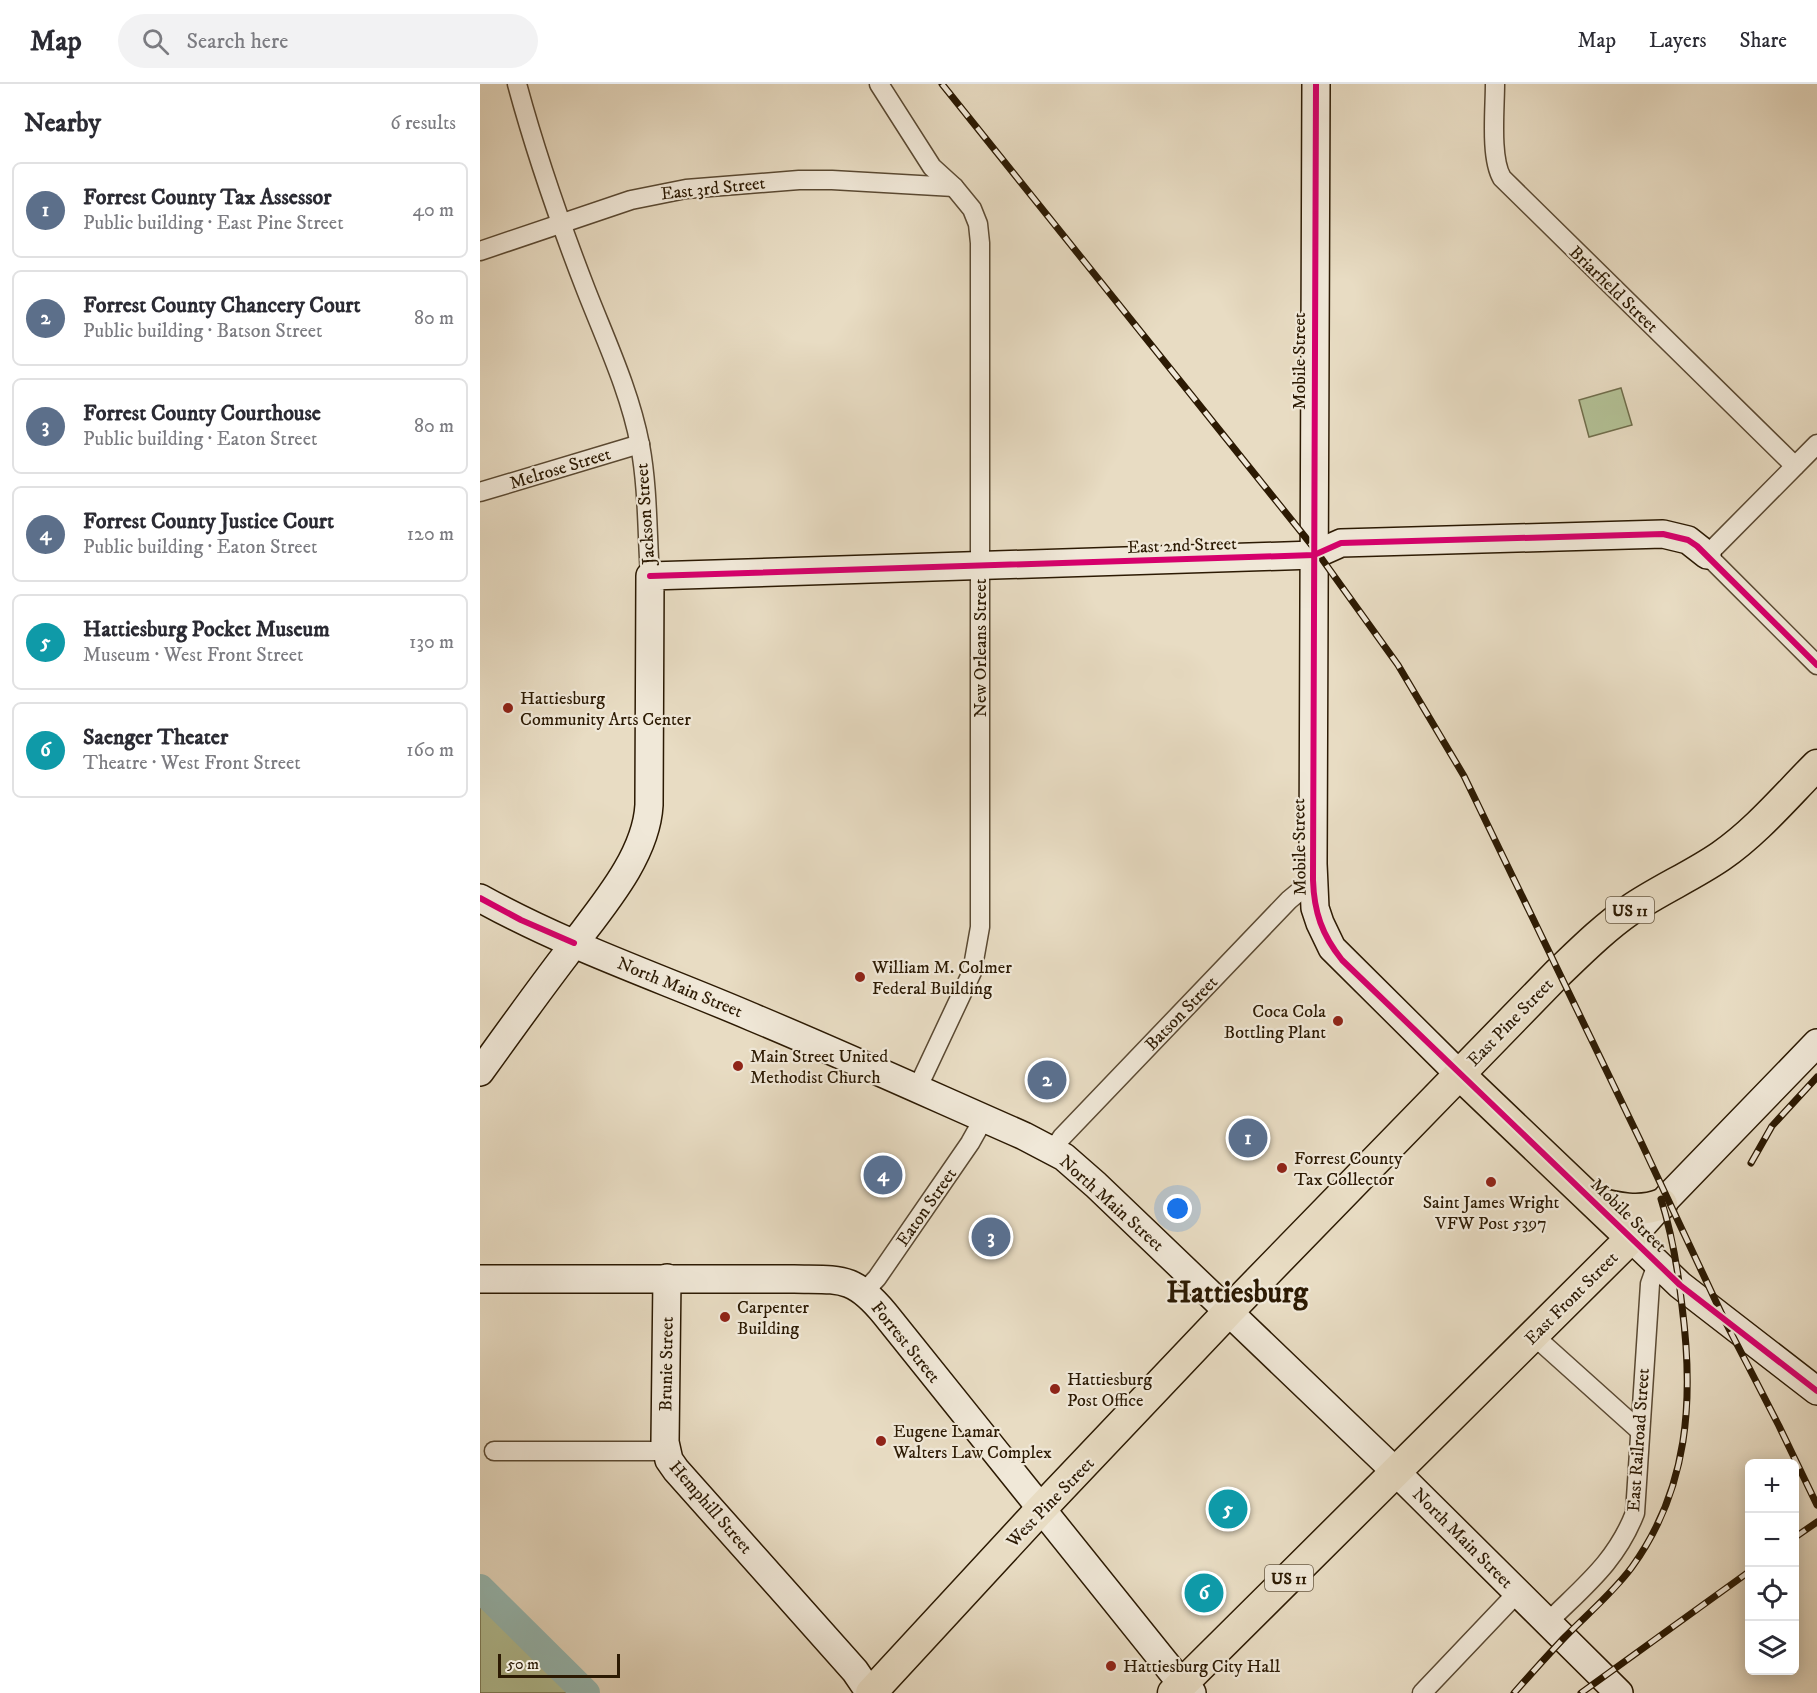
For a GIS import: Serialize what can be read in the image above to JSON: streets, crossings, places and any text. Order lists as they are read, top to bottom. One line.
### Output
{"streets":{"main road":["Mobile Street","US 11","East Pine Street","East Front Street","West Pine Street"],"street":["East 3rd Street","Briarfield Street","Melrose Street","Jackson Street","East 2nd Street","New Orleans Street","North Main Street","Batson Street","Eaton Street","Forrest Street","Brunie Street","East Railroad Street","Hemphill Street"]},"crossings":[["East 3rd Street","Jackson Street"],["East 3rd Street","New Orleans Street"],["Mobile Street","East 2nd Street"],["Mobile Street","Batson Street"],["Mobile Street","East Pine Street"],["Mobile Street","East Front Street"],["Mobile Street","East Railroad Street"],["Melrose Street","Jackson Street"],["Jackson Street","East 2nd Street"],["Jackson Street","North Main Street"],["East 2nd Street","New Orleans Street"],["New Orleans Street","North Main Street"],["US 11","North Main Street"],["US 11","East Front Street"],["US 11","Forrest Street"],["North Main Street","Batson Street"],["North Main Street","East Pine Street"],["North Main Street","Eaton Street"],["North Main Street","East Front Street"],["North Main Street","East Railroad Street"],["North Main Street","West Pine Street"],["East Pine Street","West Pine Street"],["Eaton Street","Forrest Street"],["Forrest Street","Brunie Street"],["Forrest Street","West Pine Street"],["Brunie Street","Hemphill Street"],["West Pine Street","Hemphill Street"]],"districts":["Hattiesburg"],"places":["Hattiesburg Community Arts Center","William M. Colmer Federal Building","Coca Cola Bottling Plant","Main Street United Methodist Church","Forrest County Tax Collector","Saint James Wright VFW Post 5397","Carpenter Building","Hattiesburg Post Office","Eugene Lamar Walters Law Complex","Hattiesburg City Hall"],"scale_bar":"50 m","page":{"header":"Map","search":"Search here","nav":["Map","Layers","Share"],"heading":["Nearby","6 results"],"list":[{"mark":"1","name":"Forrest County Tax Assessor","note":"Public building · East Pine Street","value":"40 m"},{"mark":"2","name":"Forrest County Chancery Court","note":"Public building · Batson Street","value":"80 m"},{"mark":"3","name":"Forrest County Courthouse","note":"Public building · Eaton Street","value":"80 m"},{"mark":"4","name":"Forrest County Justice Court","note":"Public building · Eaton Street","value":"120 m"},{"mark":"5","name":"Hattiesburg Pocket Museum","note":"Museum · West Front Street","value":"130 m"},{"mark":"6","name":"Saenger Theater","note":"Theatre · West Front Street","value":"160 m"}],"pins":["2","1","4","3","5","6"],"map_buttons":["+","−"],"scale":"50 m"}}
